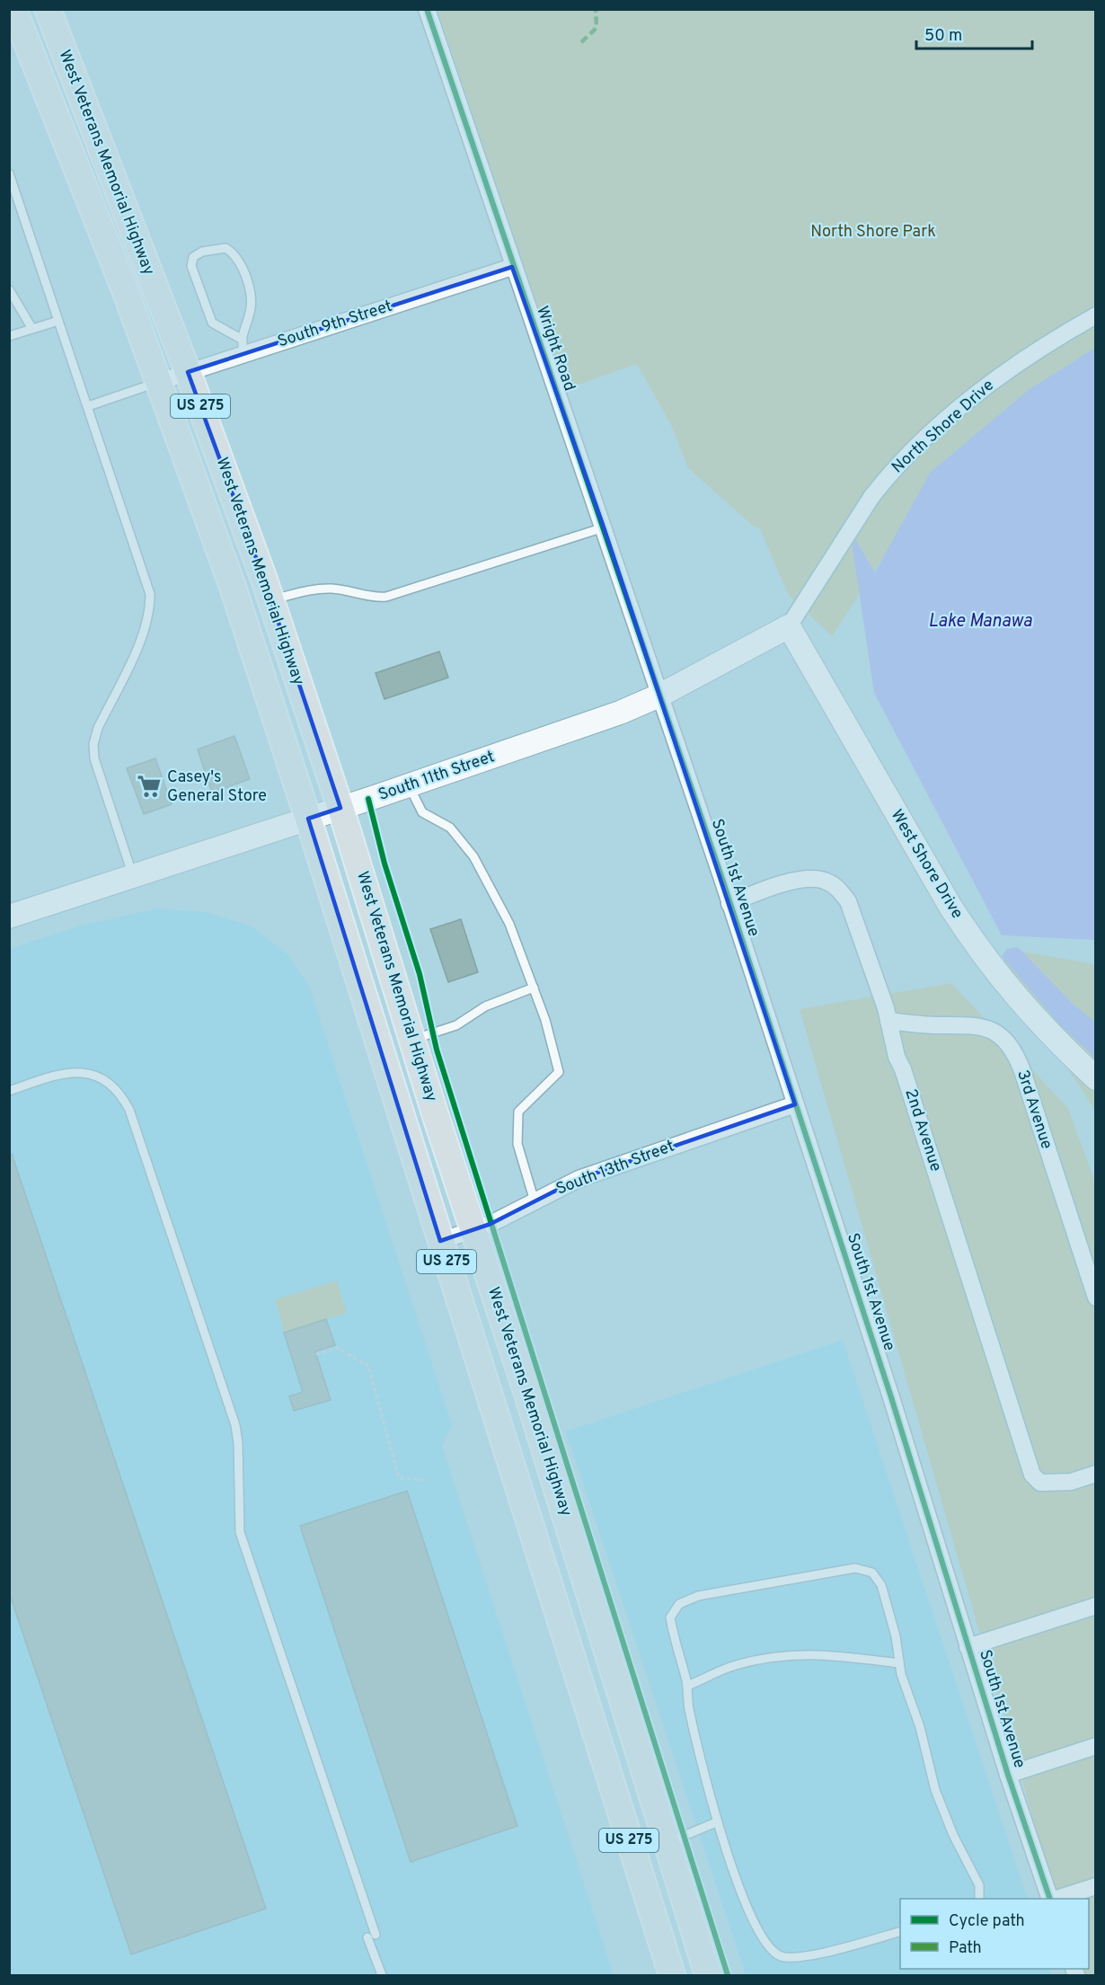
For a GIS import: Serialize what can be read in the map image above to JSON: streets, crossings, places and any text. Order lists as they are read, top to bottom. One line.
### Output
{"streets":{"main road":["West Veterans Memorial Highway","US 275"],"street":["South 9th Street","Wright Road","North Shore Drive","South 11th Street","West Shore Drive","South 1st Avenue","3rd Avenue","2nd Avenue","South 13th Street"]},"crossings":[["West Veterans Memorial Highway","South 9th Street"],["West Veterans Memorial Highway","South 11th Street"],["West Veterans Memorial Highway","South 13th Street"],["South 9th Street","Wright Road"],["Wright Road","South 11th Street"],["Wright Road","South 1st Avenue"],["North Shore Drive","South 11th Street"],["North Shore Drive","West Shore Drive"],["South 11th Street","West Shore Drive"],["South 11th Street","South 1st Avenue"],["South 1st Avenue","2nd Avenue"],["South 1st Avenue","South 13th Street"],["3rd Avenue","2nd Avenue"]],"water":["Lake Manawa"],"parks":["North Shore Park"],"places":{"supermarket":["Casey's General Store"]},"legend":["Cycle path","Path"],"scale_bar":"50 m"}
